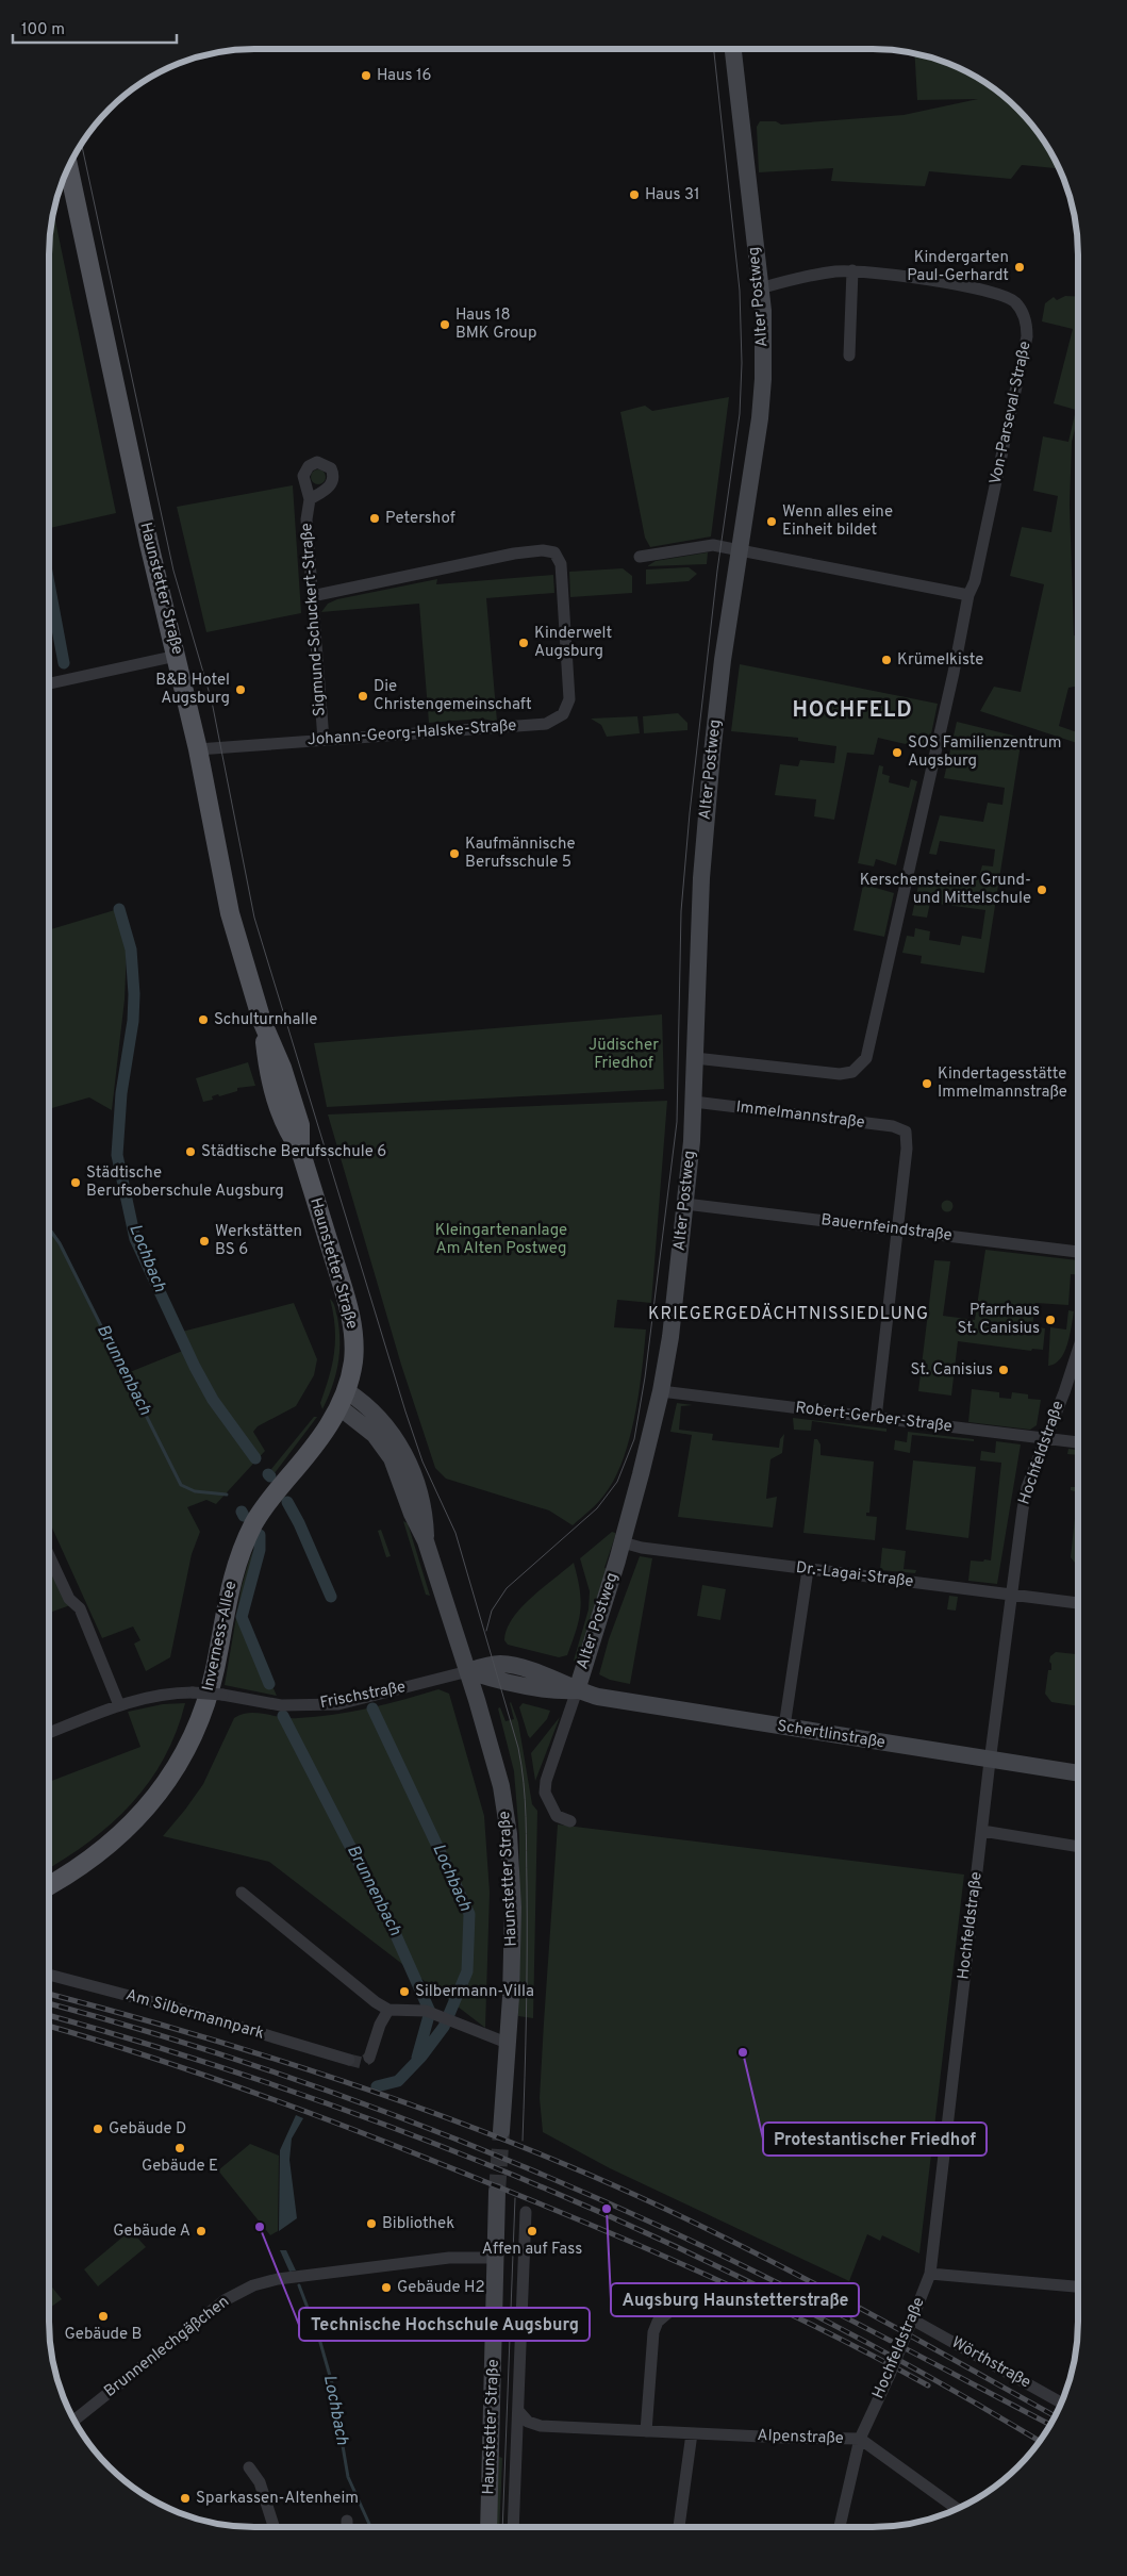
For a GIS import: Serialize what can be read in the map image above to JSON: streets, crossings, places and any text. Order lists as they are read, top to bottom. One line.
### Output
{"streets":{"main road":["Haunstetter Straße","Inverness-Allee"],"street":["Alter Postweg","Von-Parseval-Straße","Sigmund-Schuckert-Straße","Johann-Georg-Halske-Straße","Immelmannstraße","Bauernfeindstraße","Robert-Gerber-Straße","Hochfeldstraße","Dr.-Lagai-Straße","Frischstraße","Schertlinstraße","Am Silbermannpark","Brunnenlechgäßchen","Wörthstraße","Alpenstraße"]},"crossings":[["Alter Postweg","Von-Parseval-Straße"],["Alter Postweg","Immelmannstraße"],["Alter Postweg","Bauernfeindstraße"],["Alter Postweg","Robert-Gerber-Straße"],["Alter Postweg","Dr.-Lagai-Straße"],["Alter Postweg","Schertlinstraße"],["Haunstetter Straße","Johann-Georg-Halske-Straße"],["Haunstetter Straße","Inverness-Allee"],["Haunstetter Straße","Frischstraße"],["Haunstetter Straße","Schertlinstraße"],["Haunstetter Straße","Brunnenlechgäßchen"],["Haunstetter Straße","Alpenstraße"],["Sigmund-Schuckert-Straße","Johann-Georg-Halske-Straße"],["Immelmannstraße","Bauernfeindstraße"],["Robert-Gerber-Straße","Hochfeldstraße"],["Hochfeldstraße","Dr.-Lagai-Straße"],["Hochfeldstraße","Schertlinstraße"],["Hochfeldstraße","Wörthstraße"],["Hochfeldstraße","Alpenstraße"],["Frischstraße","Schertlinstraße"]],"districts":["HOCHFELD","KRIEGERGEDÄCHTNISSIEDLUNG"],"water":["Lochbach","Brunnenbach"],"parks":["Jüdischer Friedhof","Kleingartenanlage Am Alten Postweg"],"places":["Haus 16","Haus 31","Kindergarten Paul-Gerhardt","Haus 18 BMK Group","Petershof","Wenn alles eine Einheit bildet","Kinderwelt Augsburg","Krümelkiste","B&B Hotel Augsburg","Die Christengemeinschaft","SOS Familienzentrum Augsburg","Kaufmännische Berufsschule 5","Kerschensteiner Grund- und Mittelschule","Schulturnhalle","Kindertagesstätte Immelmannstraße","Städtische Berufsschule 6","Städtische Berufsoberschule Augsburg","Werkstätten BS 6","Pfarrhaus St. Canisius","St. Canisius","Silbermann-Villa","Protestantischer Friedhof","Gebäude D","Gebäude E","Augsburg Haunstetterstraße","Bibliothek","Technische Hochschule Augsburg","Gebäude A","Affen auf Fass","Gebäude H2","Gebäude B","Sparkassen-Altenheim"],"scale_bar":"100 m"}
